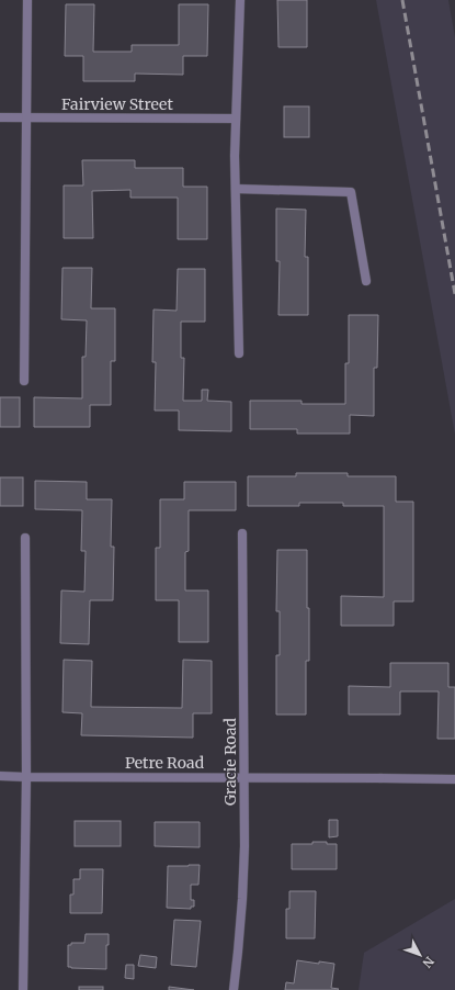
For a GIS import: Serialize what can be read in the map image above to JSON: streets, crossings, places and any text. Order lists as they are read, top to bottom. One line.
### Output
{"streets":{"street":["Fairview Street","Gracie Road","Petre Road"]},"crossings":[["Gracie Road","Petre Road"]],"north":"bottom right"}
